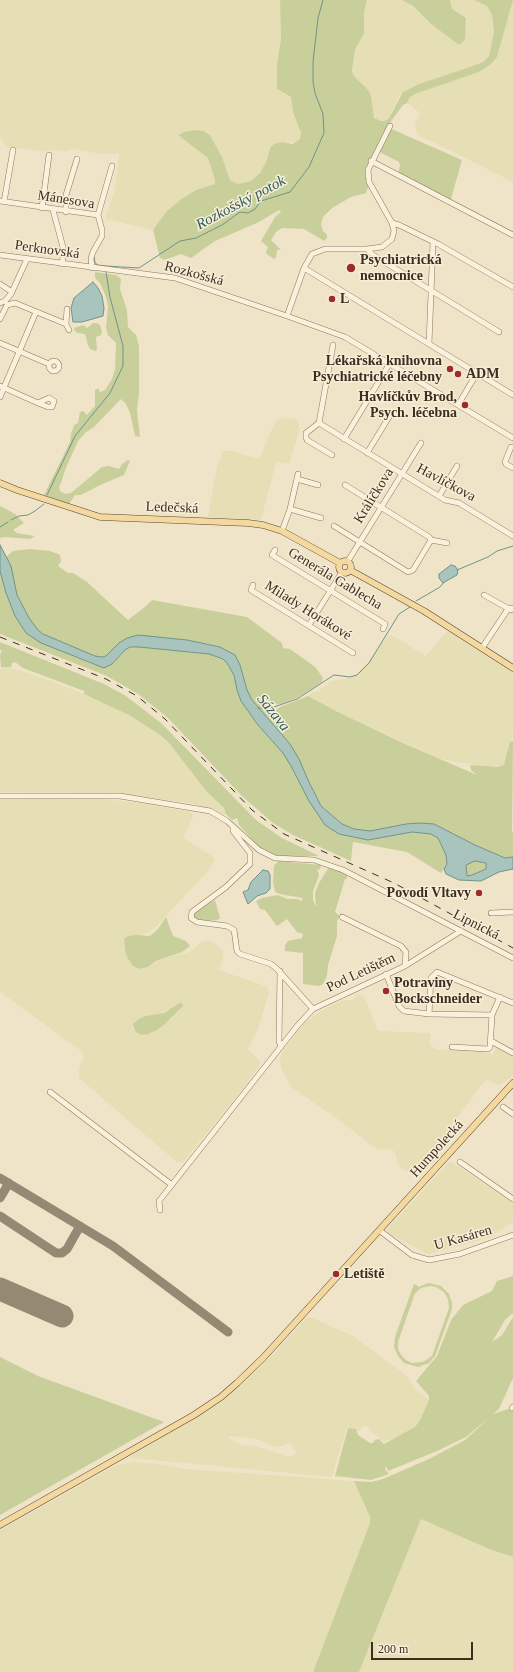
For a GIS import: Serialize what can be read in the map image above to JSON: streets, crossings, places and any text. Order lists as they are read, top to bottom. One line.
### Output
{"streets":{"main road":["Ledečská","Humpolecká"],"street":["Mánesova","Perknovská","Rozkošská","Havlíčkova","Králíčkova","Generála Gablecha","Milady Horákové","Lipnická","Pod Letištěm","U Kasáren"]},"crossings":[["Mánesova","Perknovská"],["Mánesova","Rozkošská"],["Perknovská","Rozkošská"],["Havlíčkova","Králíčkova"],["Králíčkova","Ledečská"],["Lipnická","Pod Letištěm"],["Humpolecká","U Kasáren"]],"water":["Rozkošský potok","Sázava"],"places":["Psychiatrická nemocnice","L","Lékařská knihovna Psychiatrické léčebny","ADM","Havlíčkův Brod, Psych. léčebna","Povodí Vltavy","Potraviny Bockschneider","Letiště"],"scale_bar":"200 m"}
